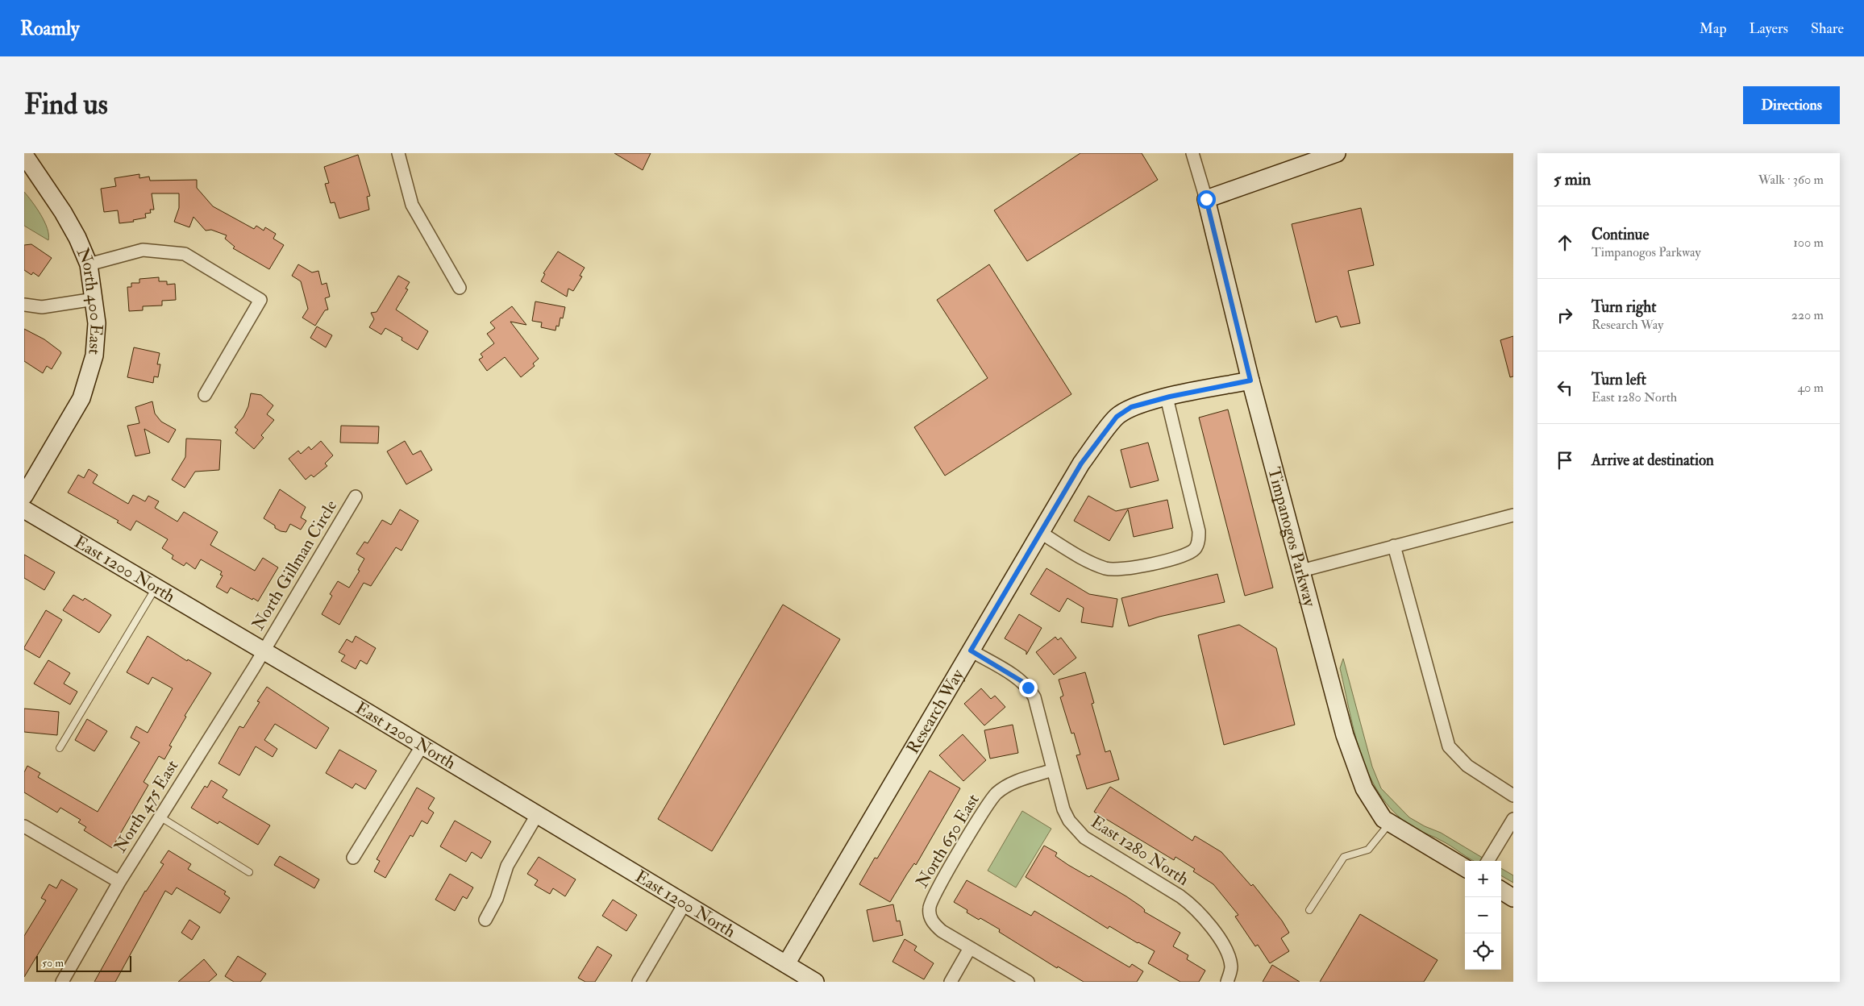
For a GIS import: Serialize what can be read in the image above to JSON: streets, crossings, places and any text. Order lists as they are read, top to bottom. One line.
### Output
{"streets":{"street":["North 400 East","Timpanogos Parkway","North Gillman Circle","East 1200 North","Research Way","North 475 East","North 650 East","East 1280 North"]},"crossings":[["Timpanogos Parkway","Research Way"],["North Gillman Circle","East 1200 North"],["North Gillman Circle","North 475 East"],["East 1200 North","Research Way"],["East 1200 North","North 475 East"],["Research Way","East 1280 North"],["North 650 East","East 1280 North"]],"scale_bar":"50 m","page":{"header":"Roamly","nav":["Map","Layers","Share"],"buttons":"Directions","title":"Find us","heading":["5 min","Walk · 360 m"],"list":[["Continue","Timpanogos Parkway","100 m"],["Turn right","Research Way","220 m"],["Turn left","East 1280 North","40 m"],"Arrive at destination"],"map_buttons":["+","−"],"scale":"50 m"}}
